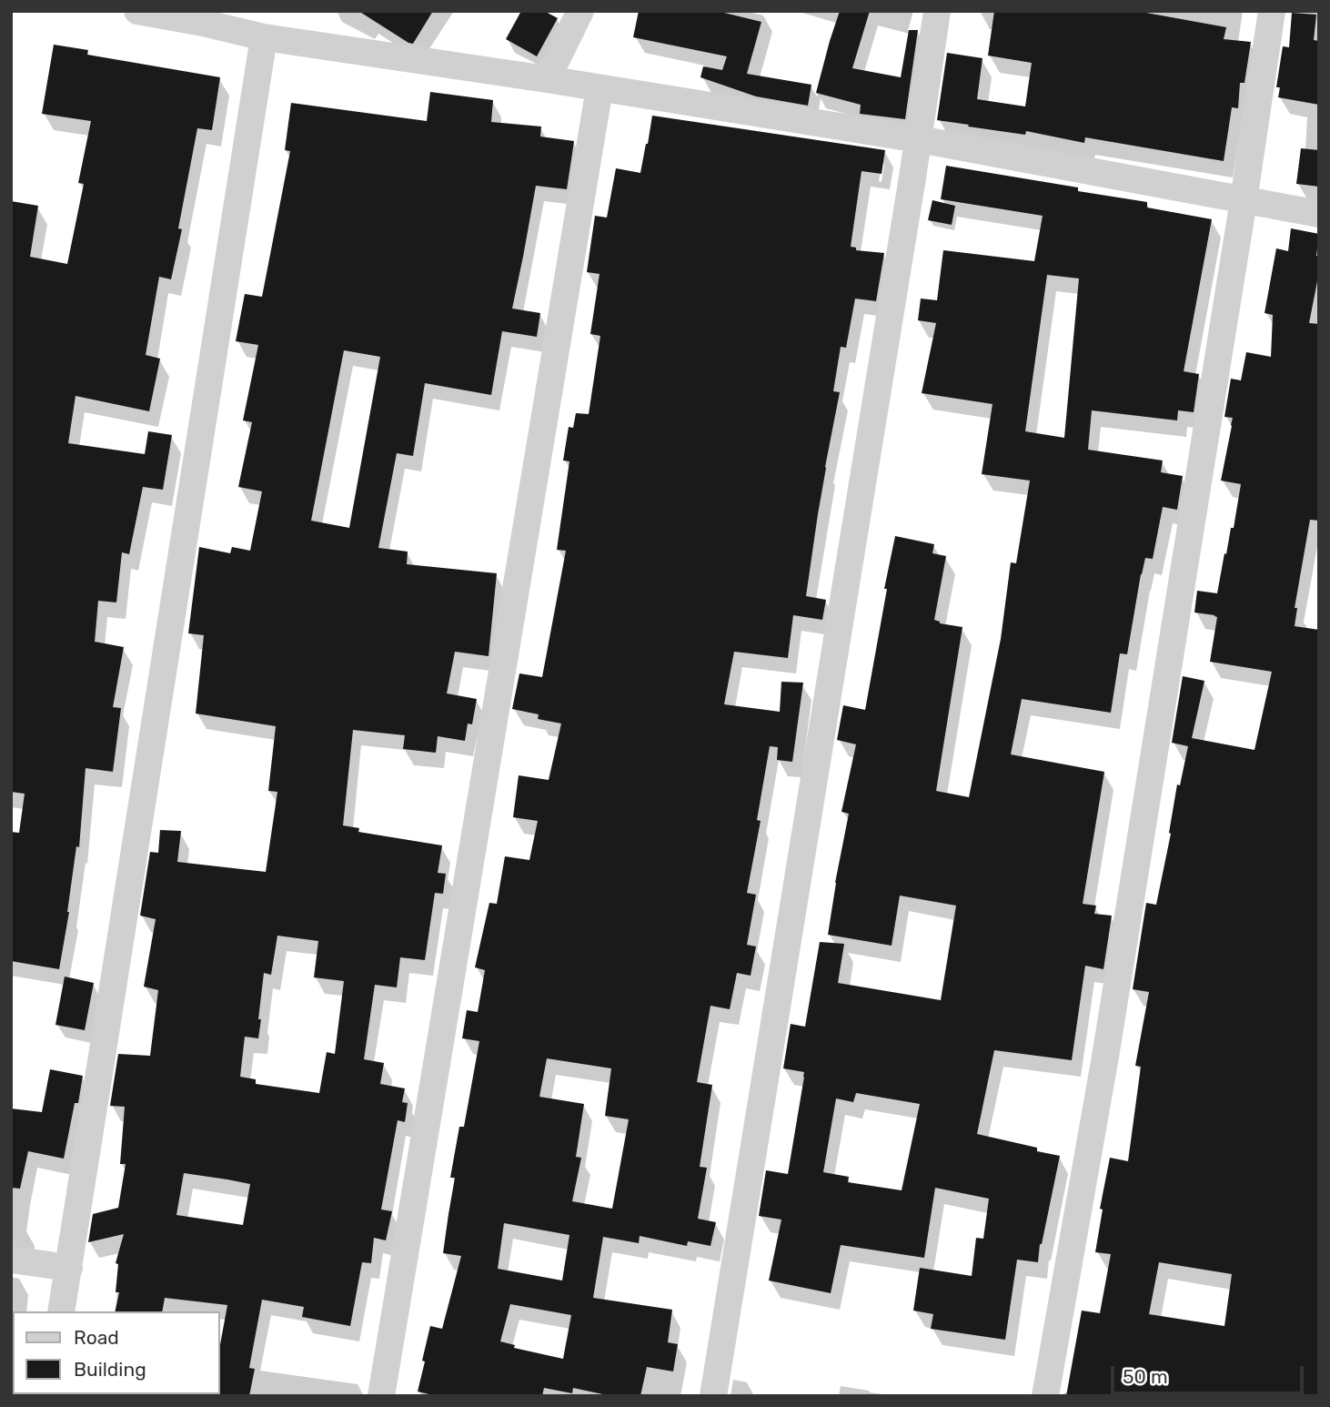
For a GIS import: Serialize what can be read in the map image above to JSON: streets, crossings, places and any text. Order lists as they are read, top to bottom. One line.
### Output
{"legend":["Road","Building"],"scale_bar":"50 m"}
